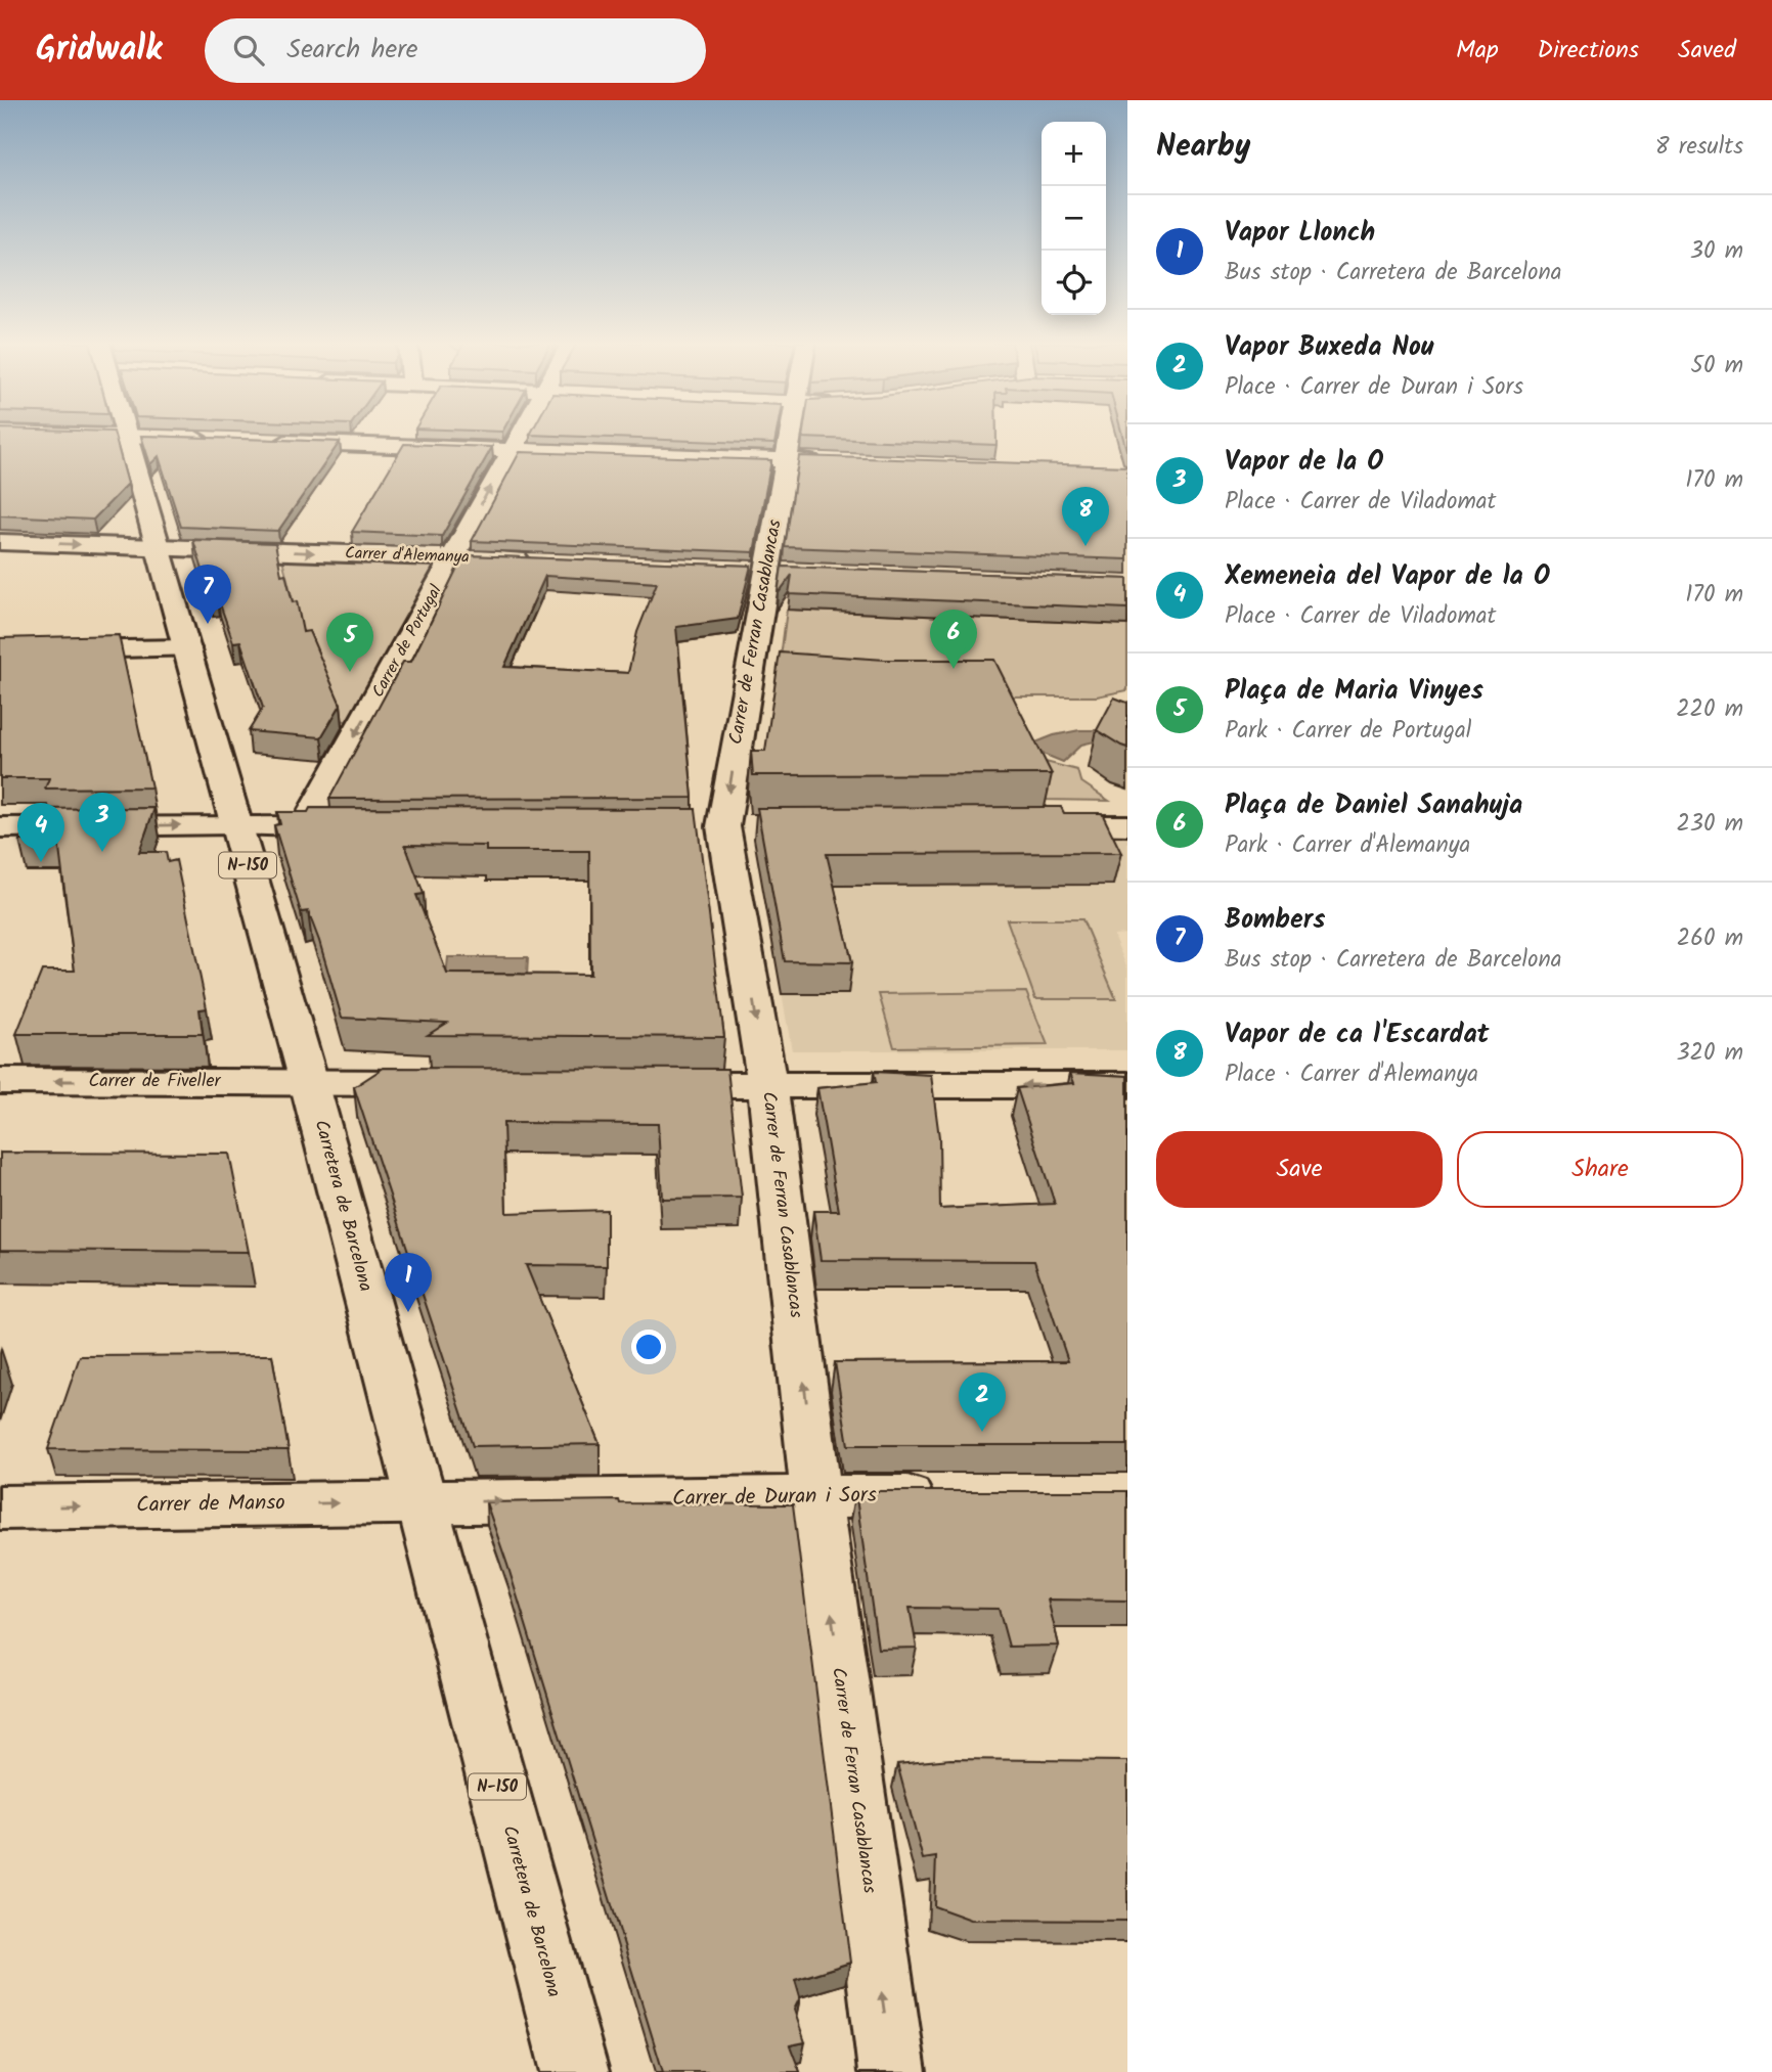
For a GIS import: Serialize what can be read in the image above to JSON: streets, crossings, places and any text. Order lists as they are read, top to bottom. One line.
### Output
{"streets":{"street":["Carrer d'Alemanya","Carrer de Ferran Casablancas","Carrer de Portugal","N-150","Carrer de Fiveller","Carretera de Barcelona","Carrer de Duran i Sors","Carrer de Manso"]},"crossings":[["Carrer d'Alemanya","Carrer de Portugal"],["Carrer d'Alemanya","Carretera de Barcelona"],["Carrer de Ferran Casablancas","Carrer de Duran i Sors"],["Carrer de Fiveller","Carretera de Barcelona"],["Carretera de Barcelona","Carrer de Duran i Sors"],["Carretera de Barcelona","Carrer de Manso"],["Carrer de Duran i Sors","Carrer de Manso"]],"one_way":["Carrer de Duran i Sors","Carrer de Manso"],"page":{"header":"Gridwalk","search":"Search here","nav":["Map","Directions","Saved"],"heading":["Nearby","8 results"],"map_buttons":["+","−"],"list":[{"mark":"1","name":"Vapor Llonch","note":"Bus stop · Carretera de Barcelona","value":"30 m"},{"mark":"2","name":"Vapor Buxeda Nou","note":"Place · Carrer de Duran i Sors","value":"50 m"},{"mark":"3","name":"Vapor de la O","note":"Place · Carrer de Viladomat","value":"170 m"},{"mark":"4","name":"Xemeneia del Vapor de la O","note":"Place · Carrer de Viladomat","value":"170 m"},{"mark":"5","name":"Plaça de Maria Vinyes","note":"Park · Carrer de Portugal","value":"220 m"},{"mark":"6","name":"Plaça de Daniel Sanahuja","note":"Park · Carrer d'Alemanya","value":"230 m"},{"mark":"7","name":"Bombers","note":"Bus stop · Carretera de Barcelona","value":"260 m"},{"mark":"8","name":"Vapor de ca l'Escardat","note":"Place · Carrer d'Alemanya","value":"320 m"}],"pins":["8","7","6","5","3","4","1","2"],"buttons":["Save","Share"]}}
